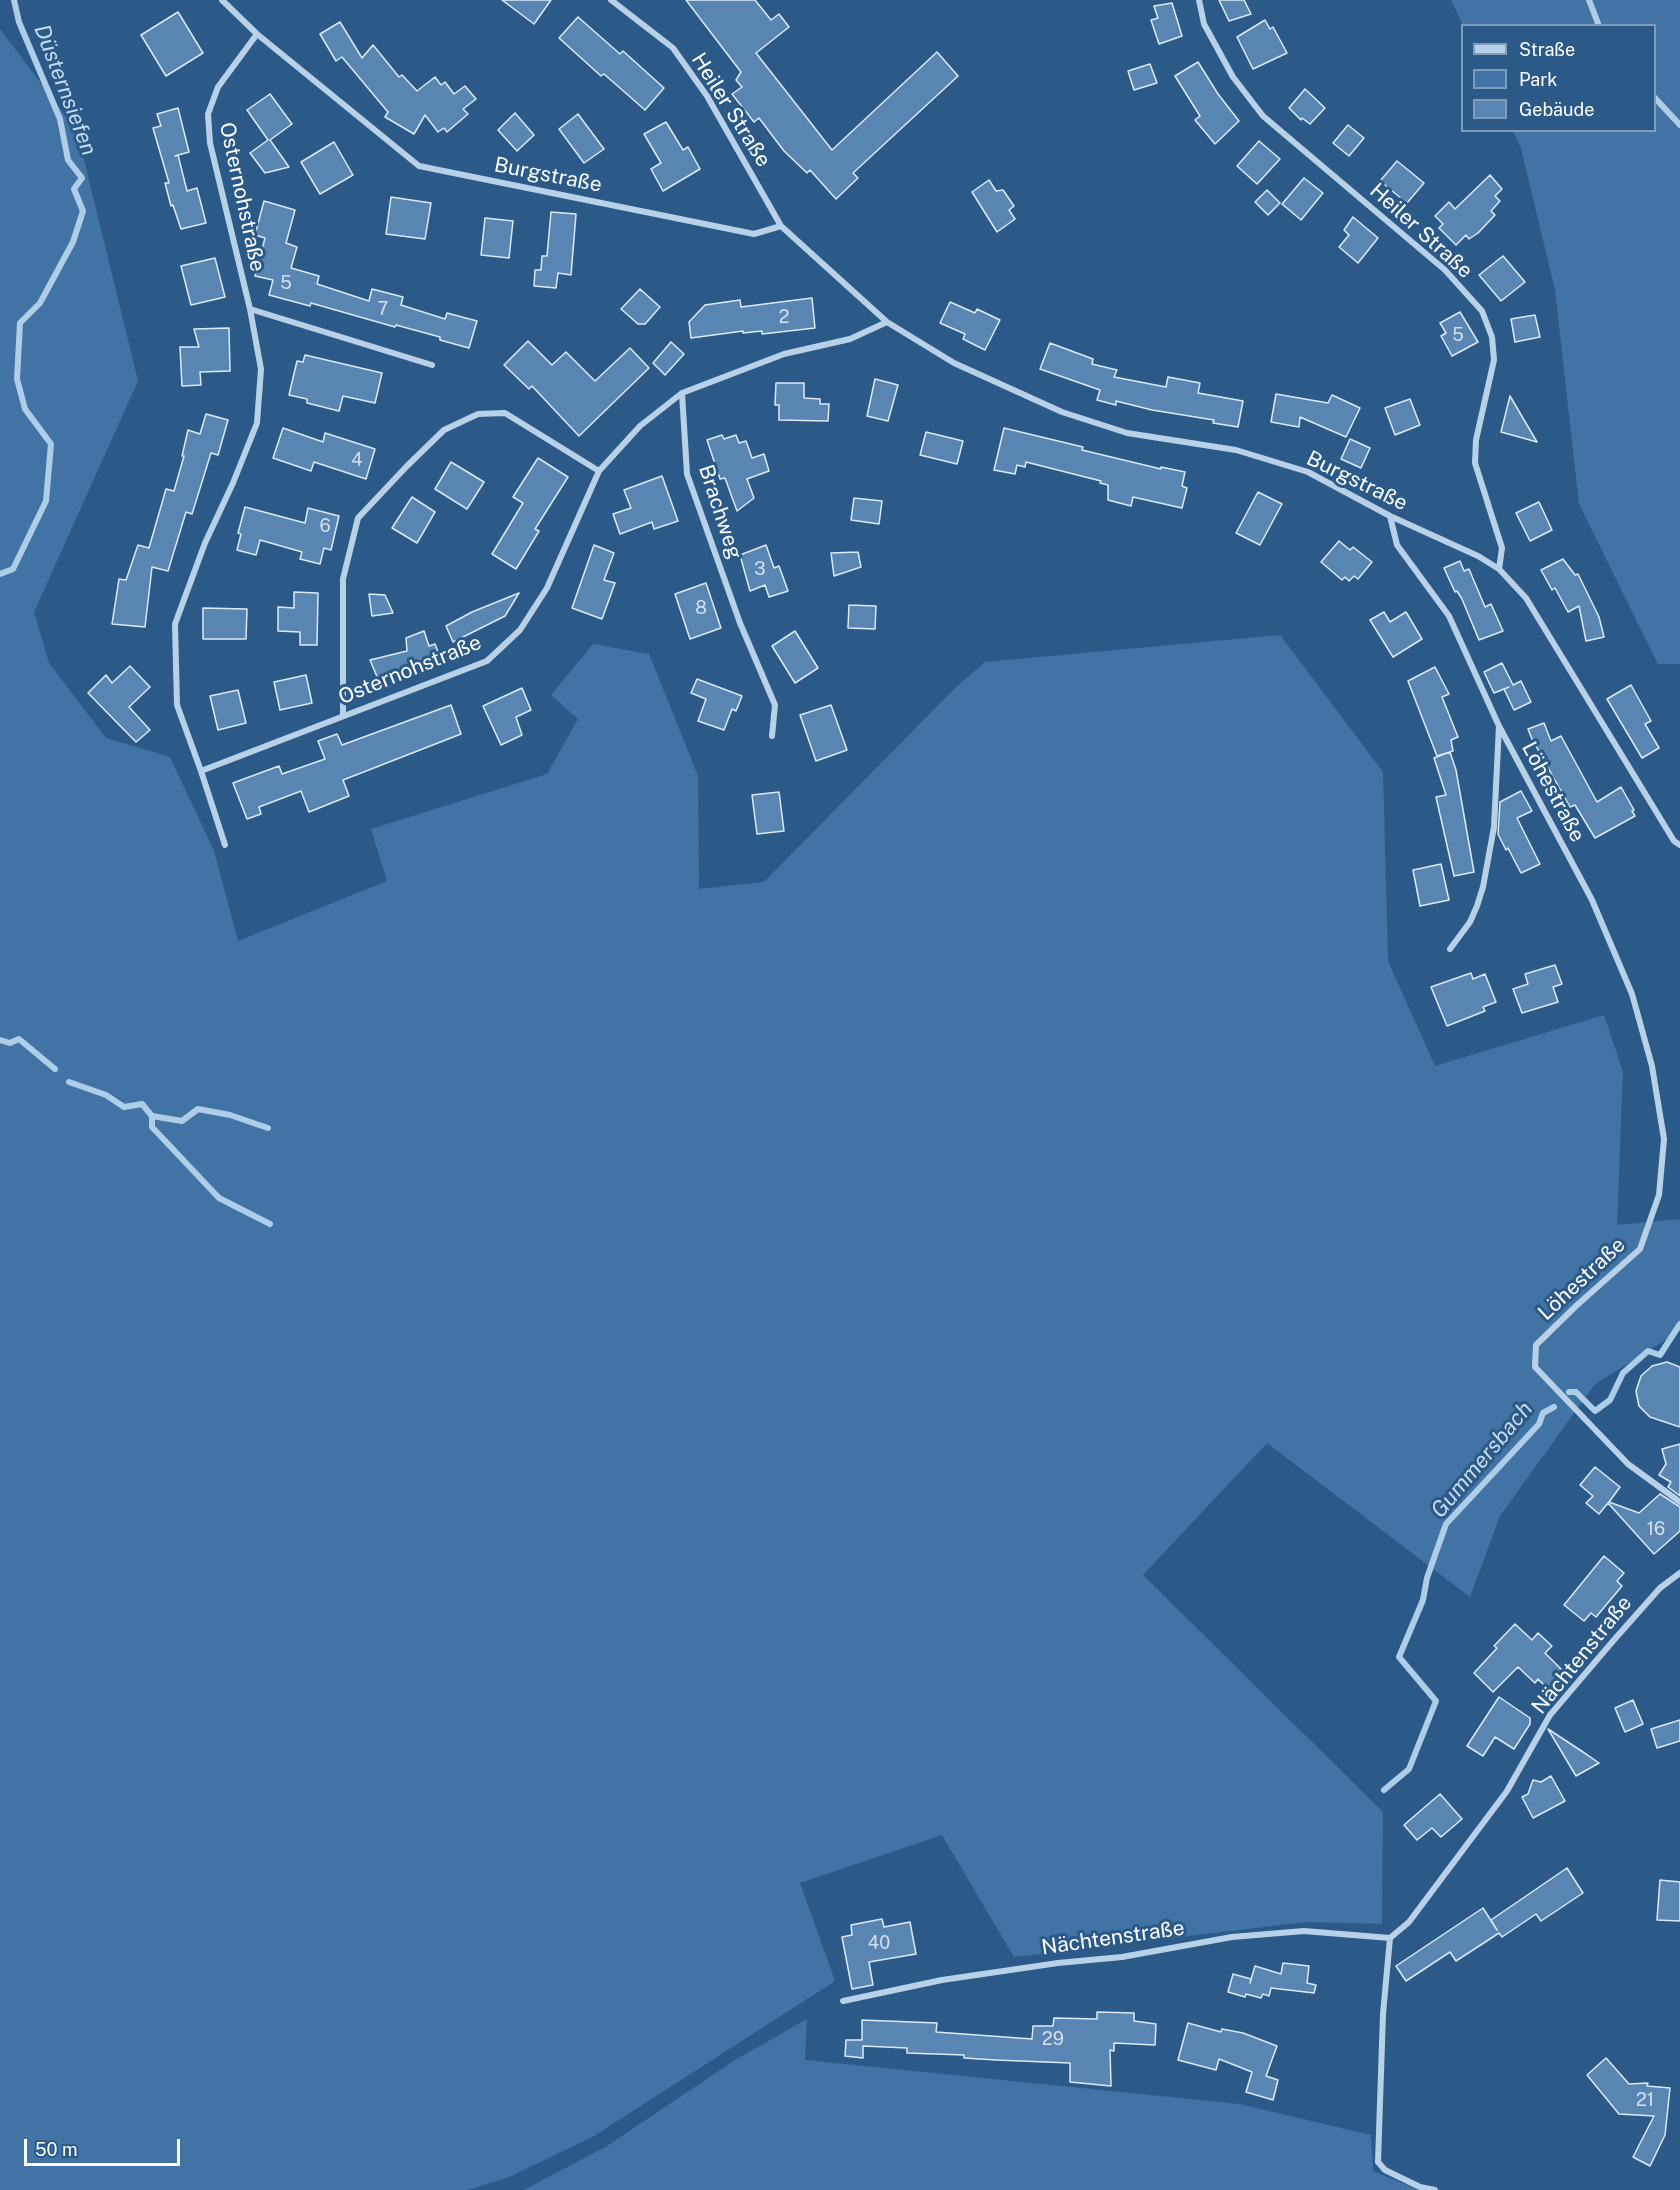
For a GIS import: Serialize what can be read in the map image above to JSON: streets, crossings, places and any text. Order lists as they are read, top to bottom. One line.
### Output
{"streets":{"street":["Heiler Straße","Burgstraße","Osternohstraße","Brachweg","Löhestraße","Nächtenstraße"]},"crossings":[["Heiler Straße","Burgstraße"],["Burgstraße","Osternohstraße"],["Burgstraße","Löhestraße"],["Osternohstraße","Brachweg"]],"water":["Düsternsiefen","Gummersbach"],"house_numbers":["5","7","2","5","4","6","3","8","16","40","29","21"],"legend":["Straße","Park","Gebäude"],"scale_bar":"50 m"}
